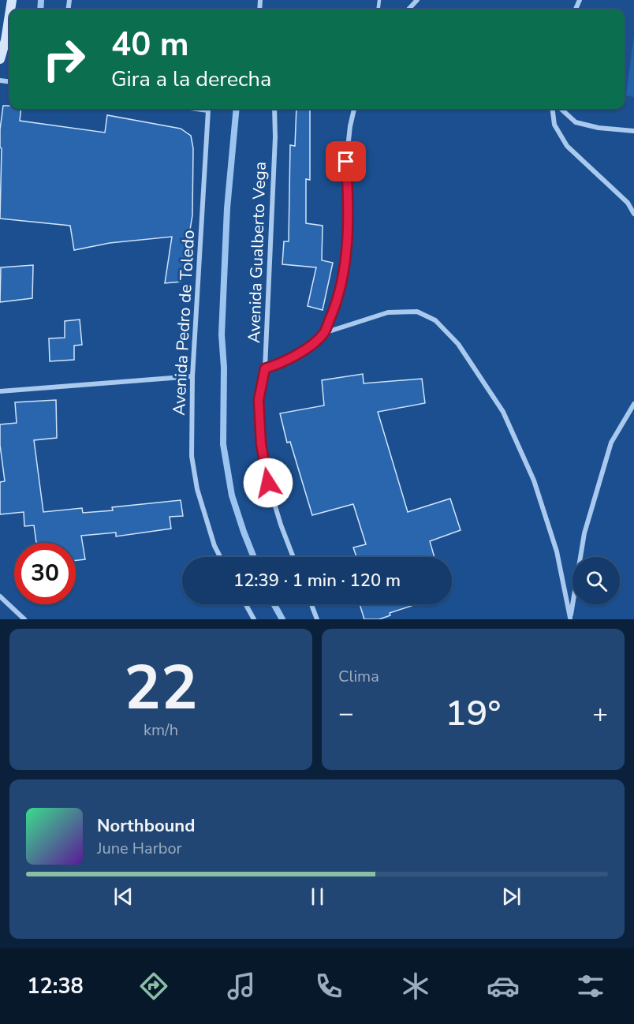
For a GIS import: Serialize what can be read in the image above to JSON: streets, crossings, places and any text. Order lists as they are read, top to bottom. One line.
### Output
{"streets":{"street":["Avenida Gualberto Vega","Avenida Pedro de Toledo"]},"page":{"turn":["40 m","Gira a la derecha"],"limit":"30","trip":"12:39 · 1 min · 120 m","tile":[["22","km/h"],"Clima"],"heat":["−","19°","+"],"song":["Northbound","June Harbor"],"tabs":"12:38"}}
